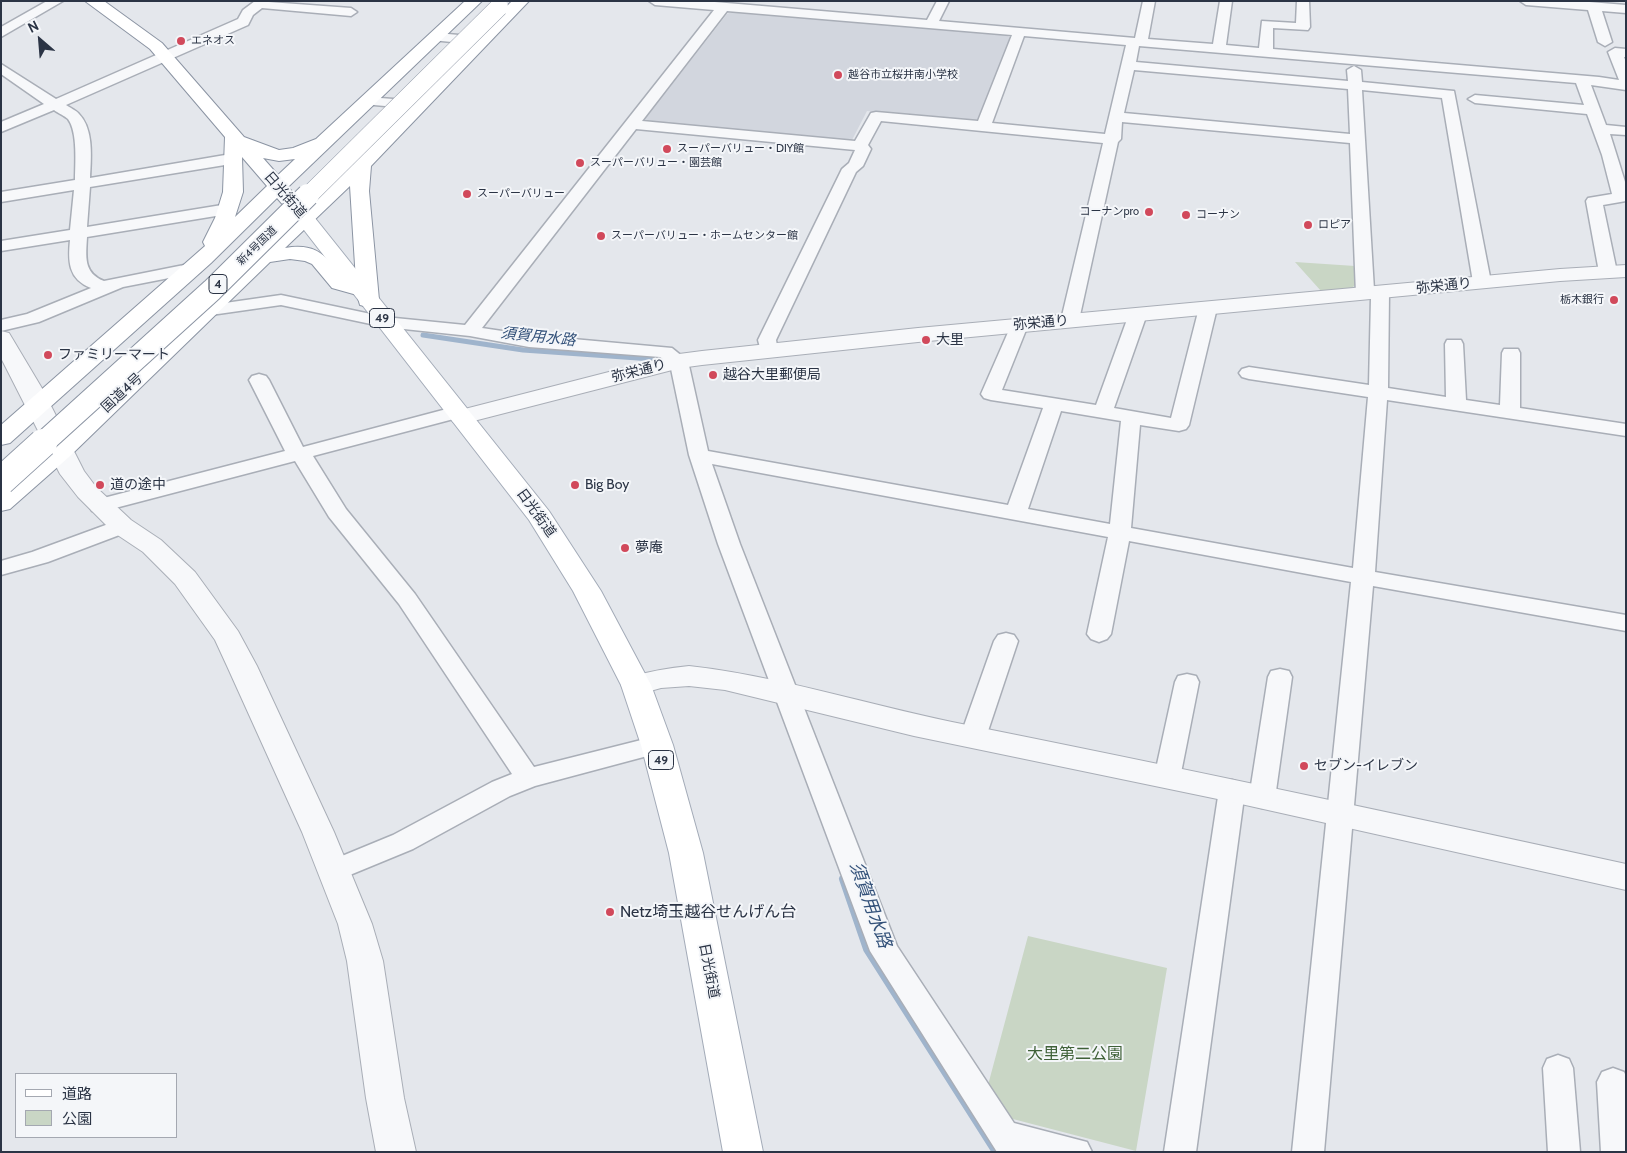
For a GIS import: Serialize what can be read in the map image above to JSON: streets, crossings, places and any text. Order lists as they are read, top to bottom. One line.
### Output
{"streets":{"main road":["日光街道","新4号国道","4","49","国道4号"],"street":["弥栄通り"]},"crossings":[["日光街道","4"],["日光街道","弥栄通り"],["日光街道","国道4号"]],"water":["須賀用水路"],"parks":["大里第二公園"],"places":["エネオス","越谷市立桜井南小学校","スーパーバリュー・DIY館","スーパーバリュー・園芸館","スーパーバリュー","コーナンpro","コーナン","ロピア","スーパーバリュー・ホームセンター館","栃木銀行","大里","ファミリーマート","越谷大里郵便局","道の途中","Big Boy","夢庵","セブン-イレブン","Netz埼玉越谷せんげん台"],"legend":["道路","公園"],"north":"top left"}
